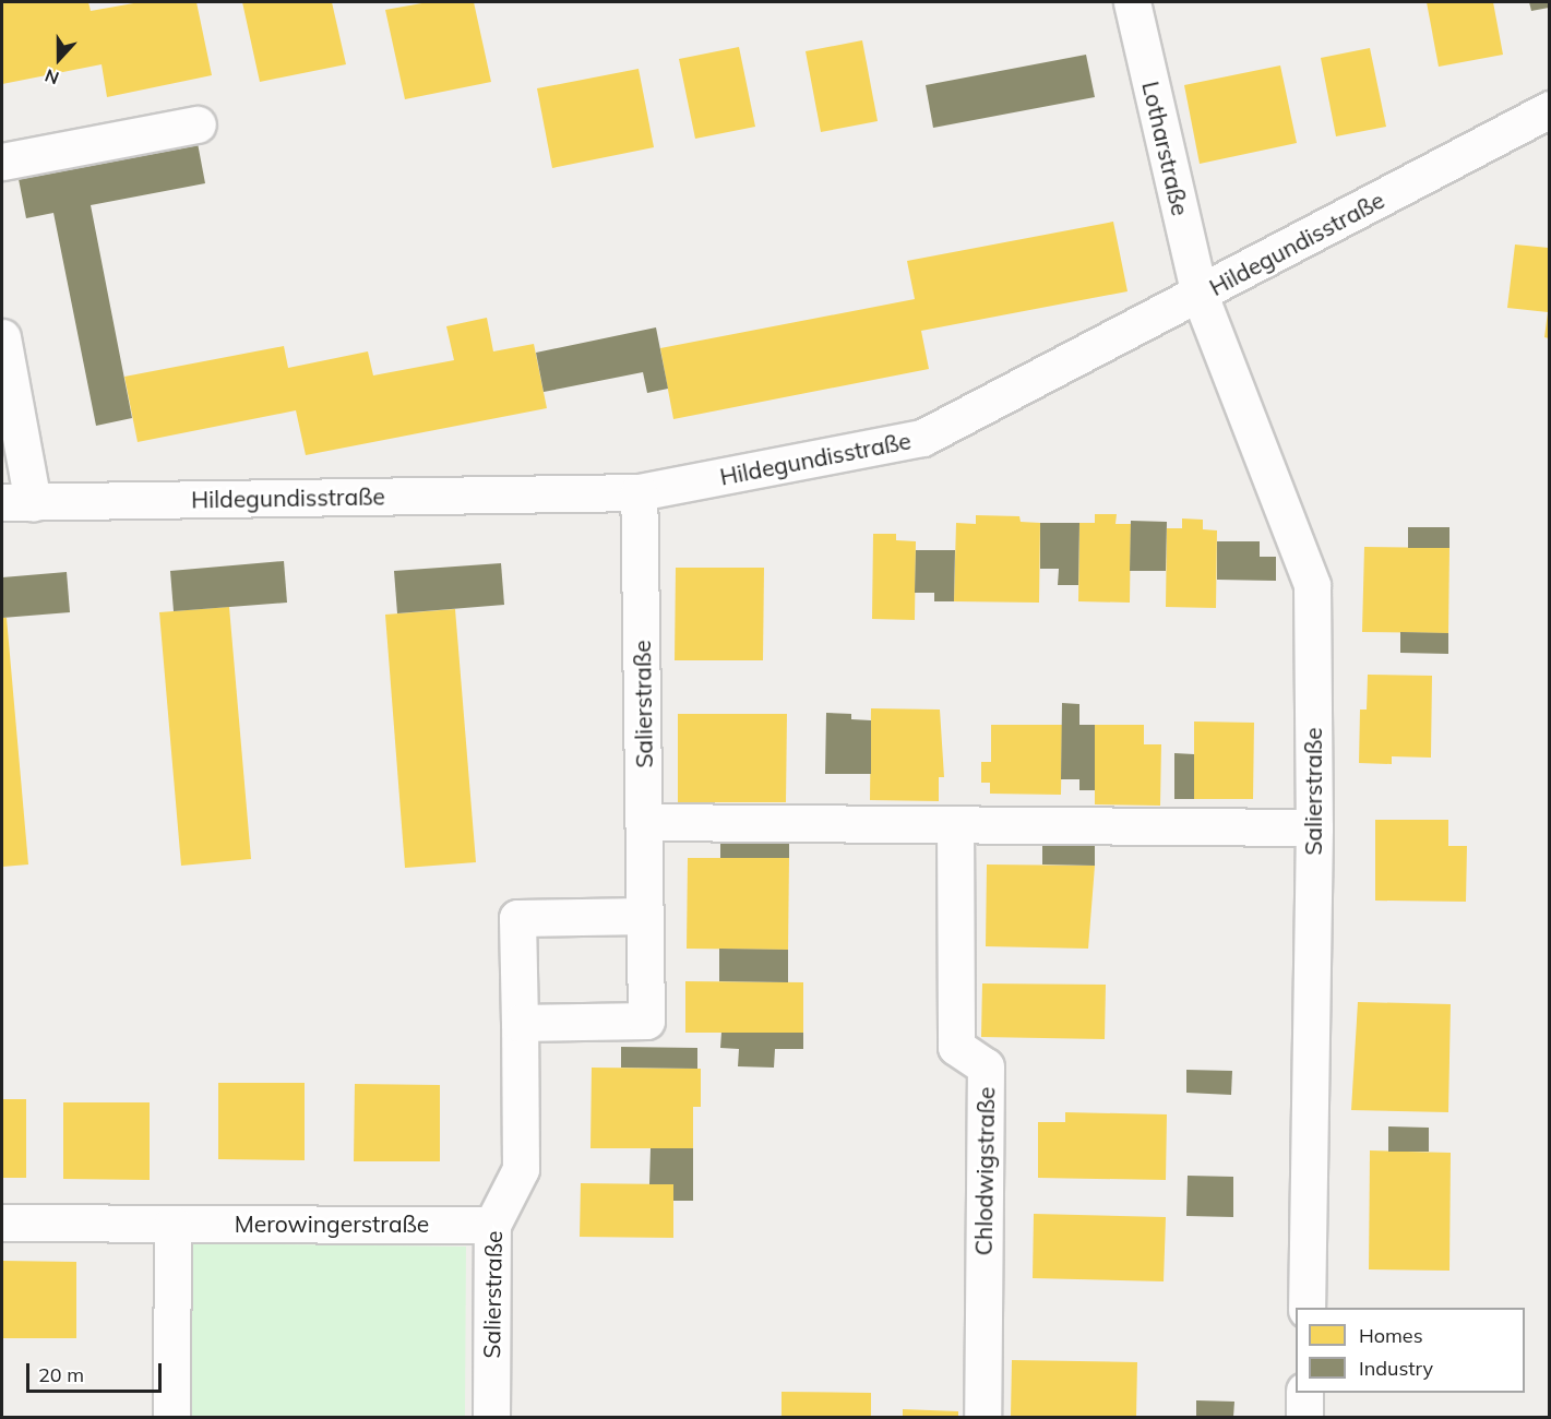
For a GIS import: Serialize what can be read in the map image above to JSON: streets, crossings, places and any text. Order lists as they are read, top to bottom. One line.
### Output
{"streets":{"street":["Lotharstraße","Hildegundisstraße","Salierstraße","Chlodwigstraße","Merowingerstraße"]},"crossings":[["Lotharstraße","Hildegundisstraße"],["Lotharstraße","Salierstraße"],["Hildegundisstraße","Salierstraße"],["Salierstraße","Merowingerstraße"]],"legend":["Homes","Industry"],"scale_bar":"20 m","north":"bottom"}
